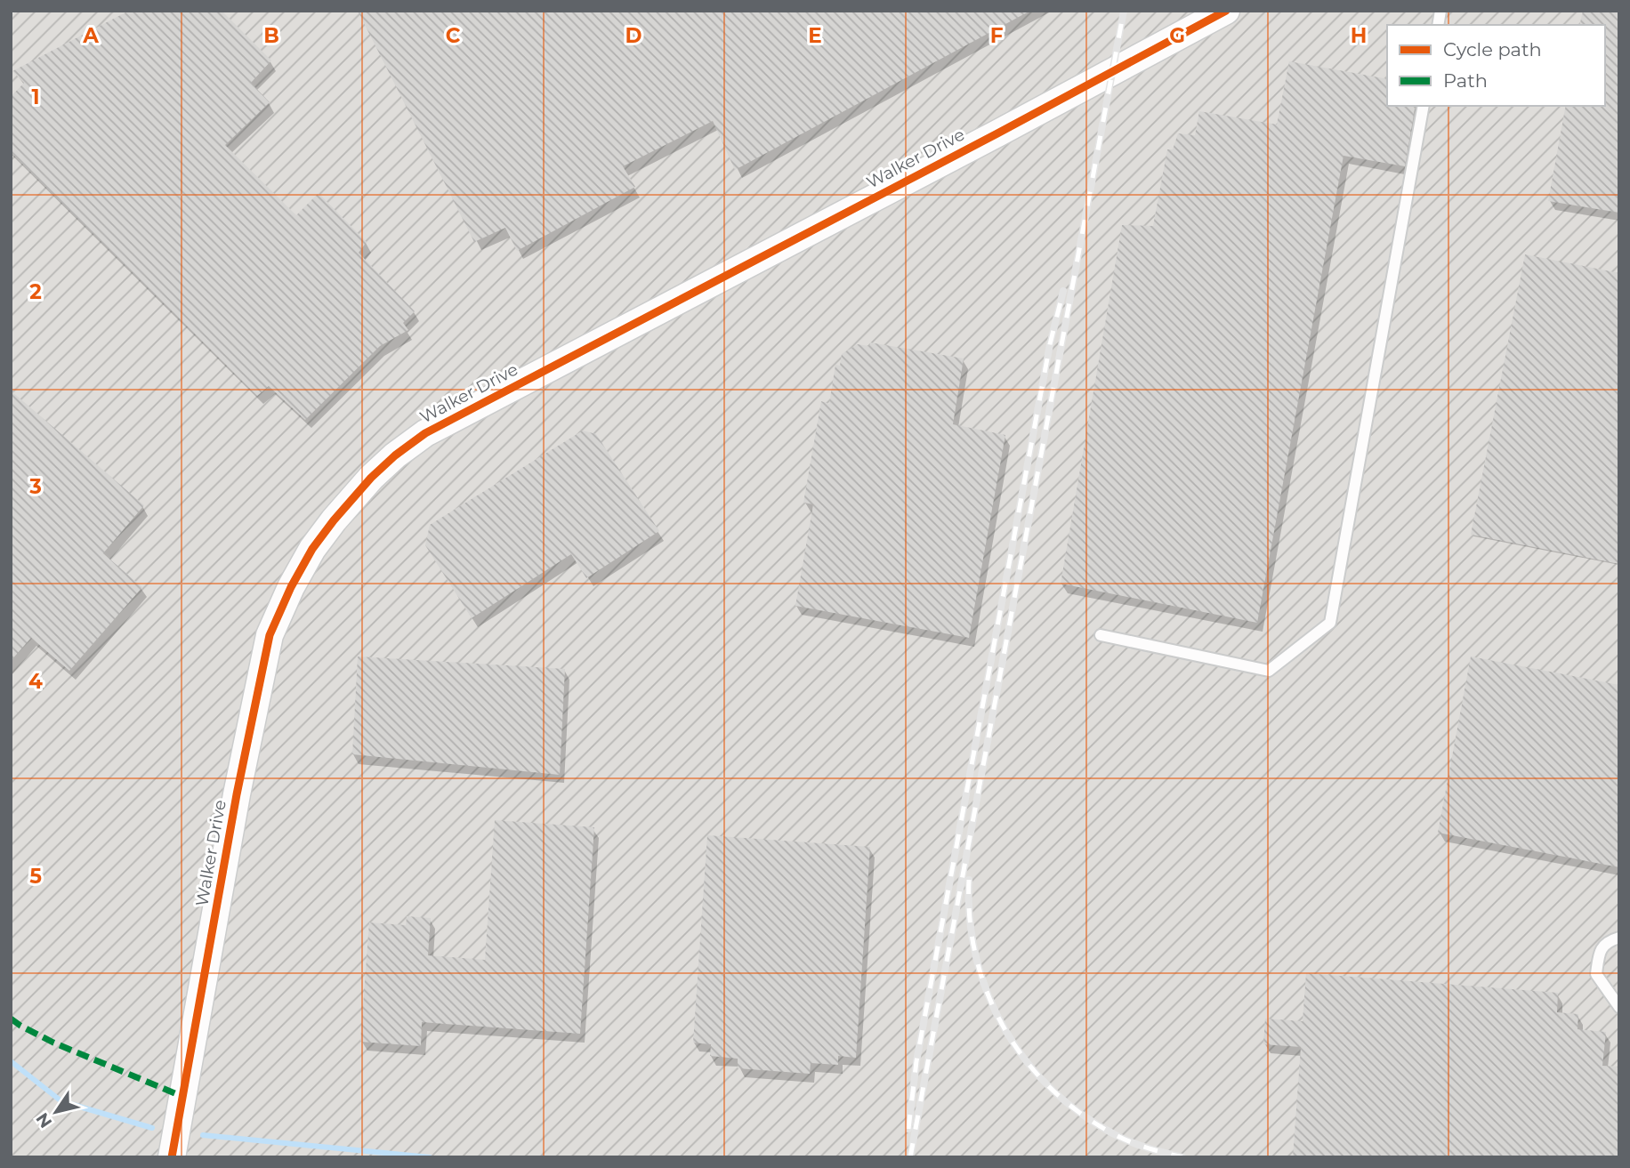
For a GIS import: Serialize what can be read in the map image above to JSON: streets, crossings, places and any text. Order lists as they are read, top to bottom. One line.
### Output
{"streets":{"street":["Walker Drive"]},"legend":["Cycle path","Path"],"north":"bottom left","grid":{"columns":["A","B","C","D","E","F","G","H"],"rows":["1","2","3","4","5"]}}
